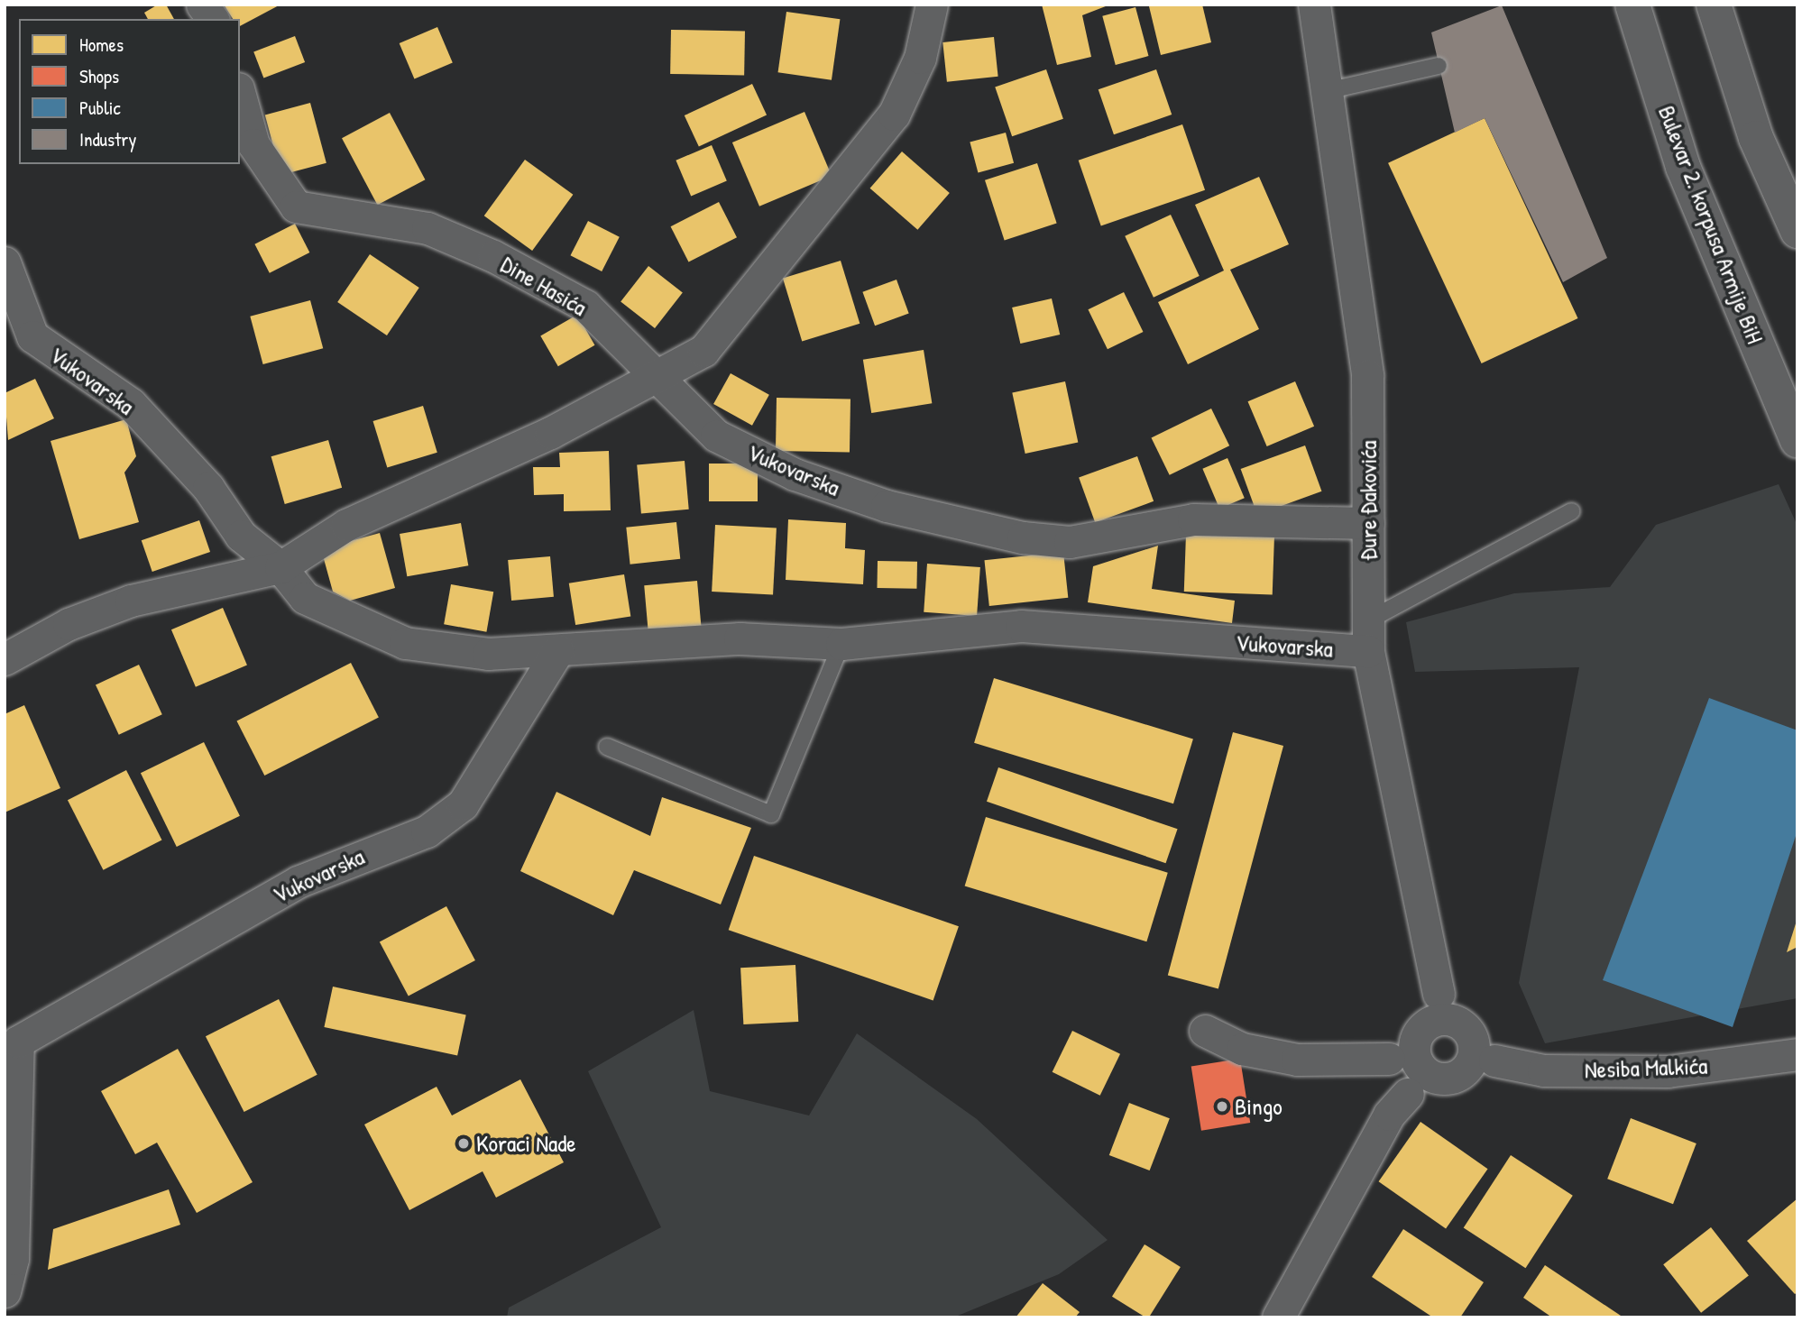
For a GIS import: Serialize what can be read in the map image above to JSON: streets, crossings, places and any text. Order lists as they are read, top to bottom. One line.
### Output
{"streets":{"main road":["Bulevar 2. korpusa Armije BiH"],"street":["Dine Hasića","Vukovarska","Đure Đakovića","Nesiba Malkića"]},"crossings":[["Dine Hasića","Vukovarska"],["Vukovarska","Đure Đakovića"],["Đure Đakovića","Nesiba Malkića"]],"places":["Bingo","Koraci Nade"],"legend":["Homes","Shops","Public","Industry"]}
